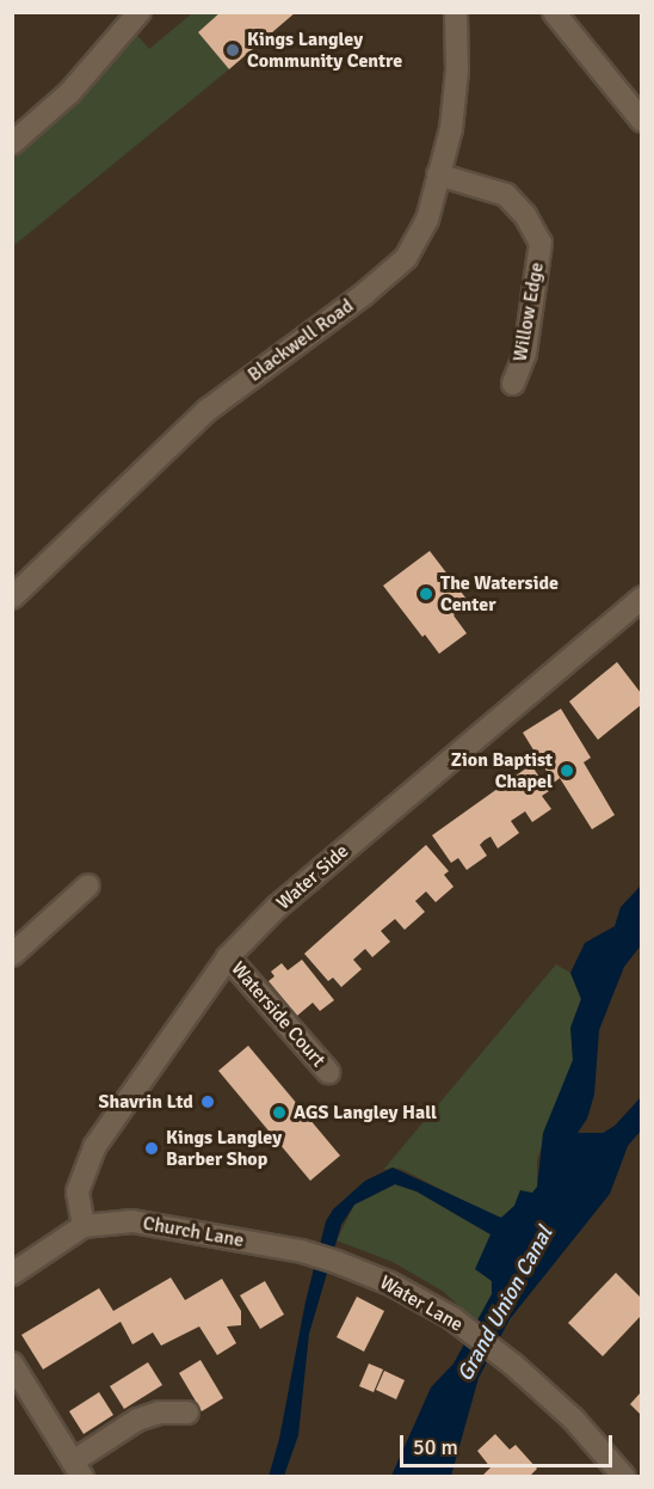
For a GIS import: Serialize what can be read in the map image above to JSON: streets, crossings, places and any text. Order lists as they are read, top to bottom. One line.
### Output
{"streets":{"street":["Willow Edge","Blackwell Road","Water Side","Waterside Court","Church Lane","Water Lane"]},"crossings":[["Willow Edge","Blackwell Road"],["Water Side","Waterside Court"],["Water Side","Church Lane"],["Church Lane","Water Lane"]],"water":["Grand Union Canal"],"places":["Kings Langley Community Centre","The Waterside Center","Zion Baptist Chapel","Shavrin Ltd","AGS Langley Hall","Kings Langley Barber Shop"],"scale_bar":"50 m"}
